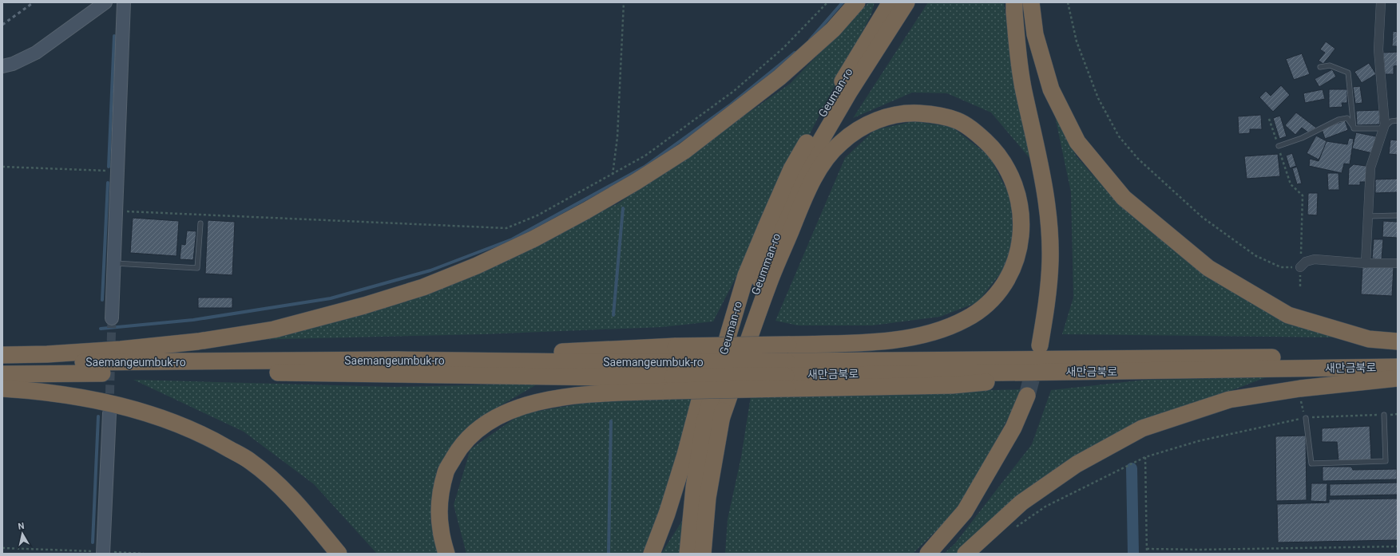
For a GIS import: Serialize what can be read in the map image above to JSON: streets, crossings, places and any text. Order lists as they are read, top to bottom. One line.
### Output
{"streets":{"highway":["Geuman-ro","Geumman-ro","Saemangeumbuk-ro","새만금북로"]},"crossings":[["Saemangeumbuk-ro","새만금북로"]],"north":"top"}
